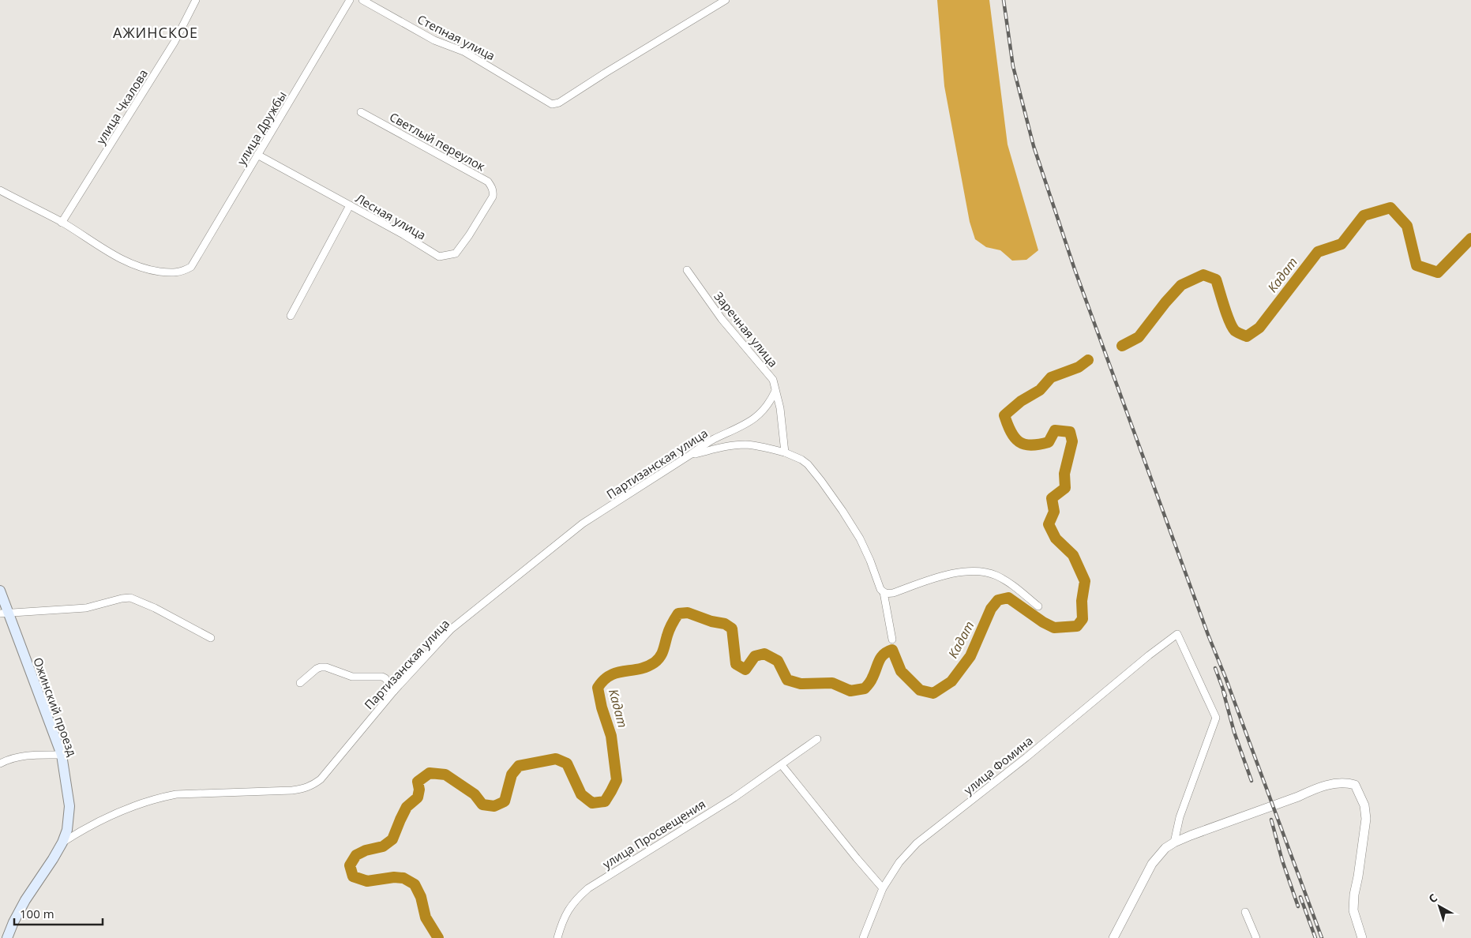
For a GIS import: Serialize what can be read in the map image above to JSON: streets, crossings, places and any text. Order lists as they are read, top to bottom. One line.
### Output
{"streets":{"main road":["Ожинский проезд"],"street":["Степная улица","улица Чкалова","улица Дружбы","Светлый переулок","Лесная улица","Заречная улица","Партизанская улица","улица Фомина","улица Просвещения"]},"crossings":[["улица Чкалова","улица Дружбы"],["улица Дружбы","Лесная улица"],["Светлый переулок","Лесная улица"],["Заречная улица","Партизанская улица"],["Партизанская улица","Ожинский проезд"]],"districts":["АЖИНСКОЕ"],"water":["Кадат"],"scale_bar":"100 m","north":"top left"}
